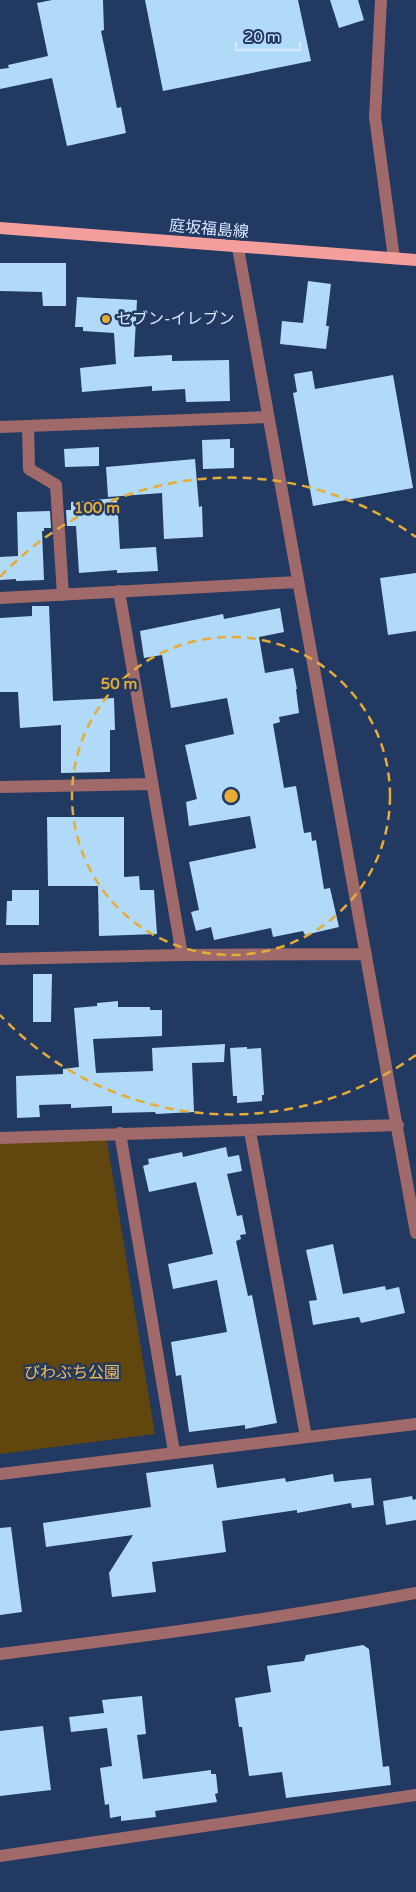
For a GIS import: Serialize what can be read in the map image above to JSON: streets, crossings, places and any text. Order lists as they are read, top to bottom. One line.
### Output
{"streets":{"main road":["庭坂福島線"]},"parks":["びわぶち公園"],"places":["セブン-イレブン"],"scale_bar":"20 m","rings":["100 m","50 m"]}
